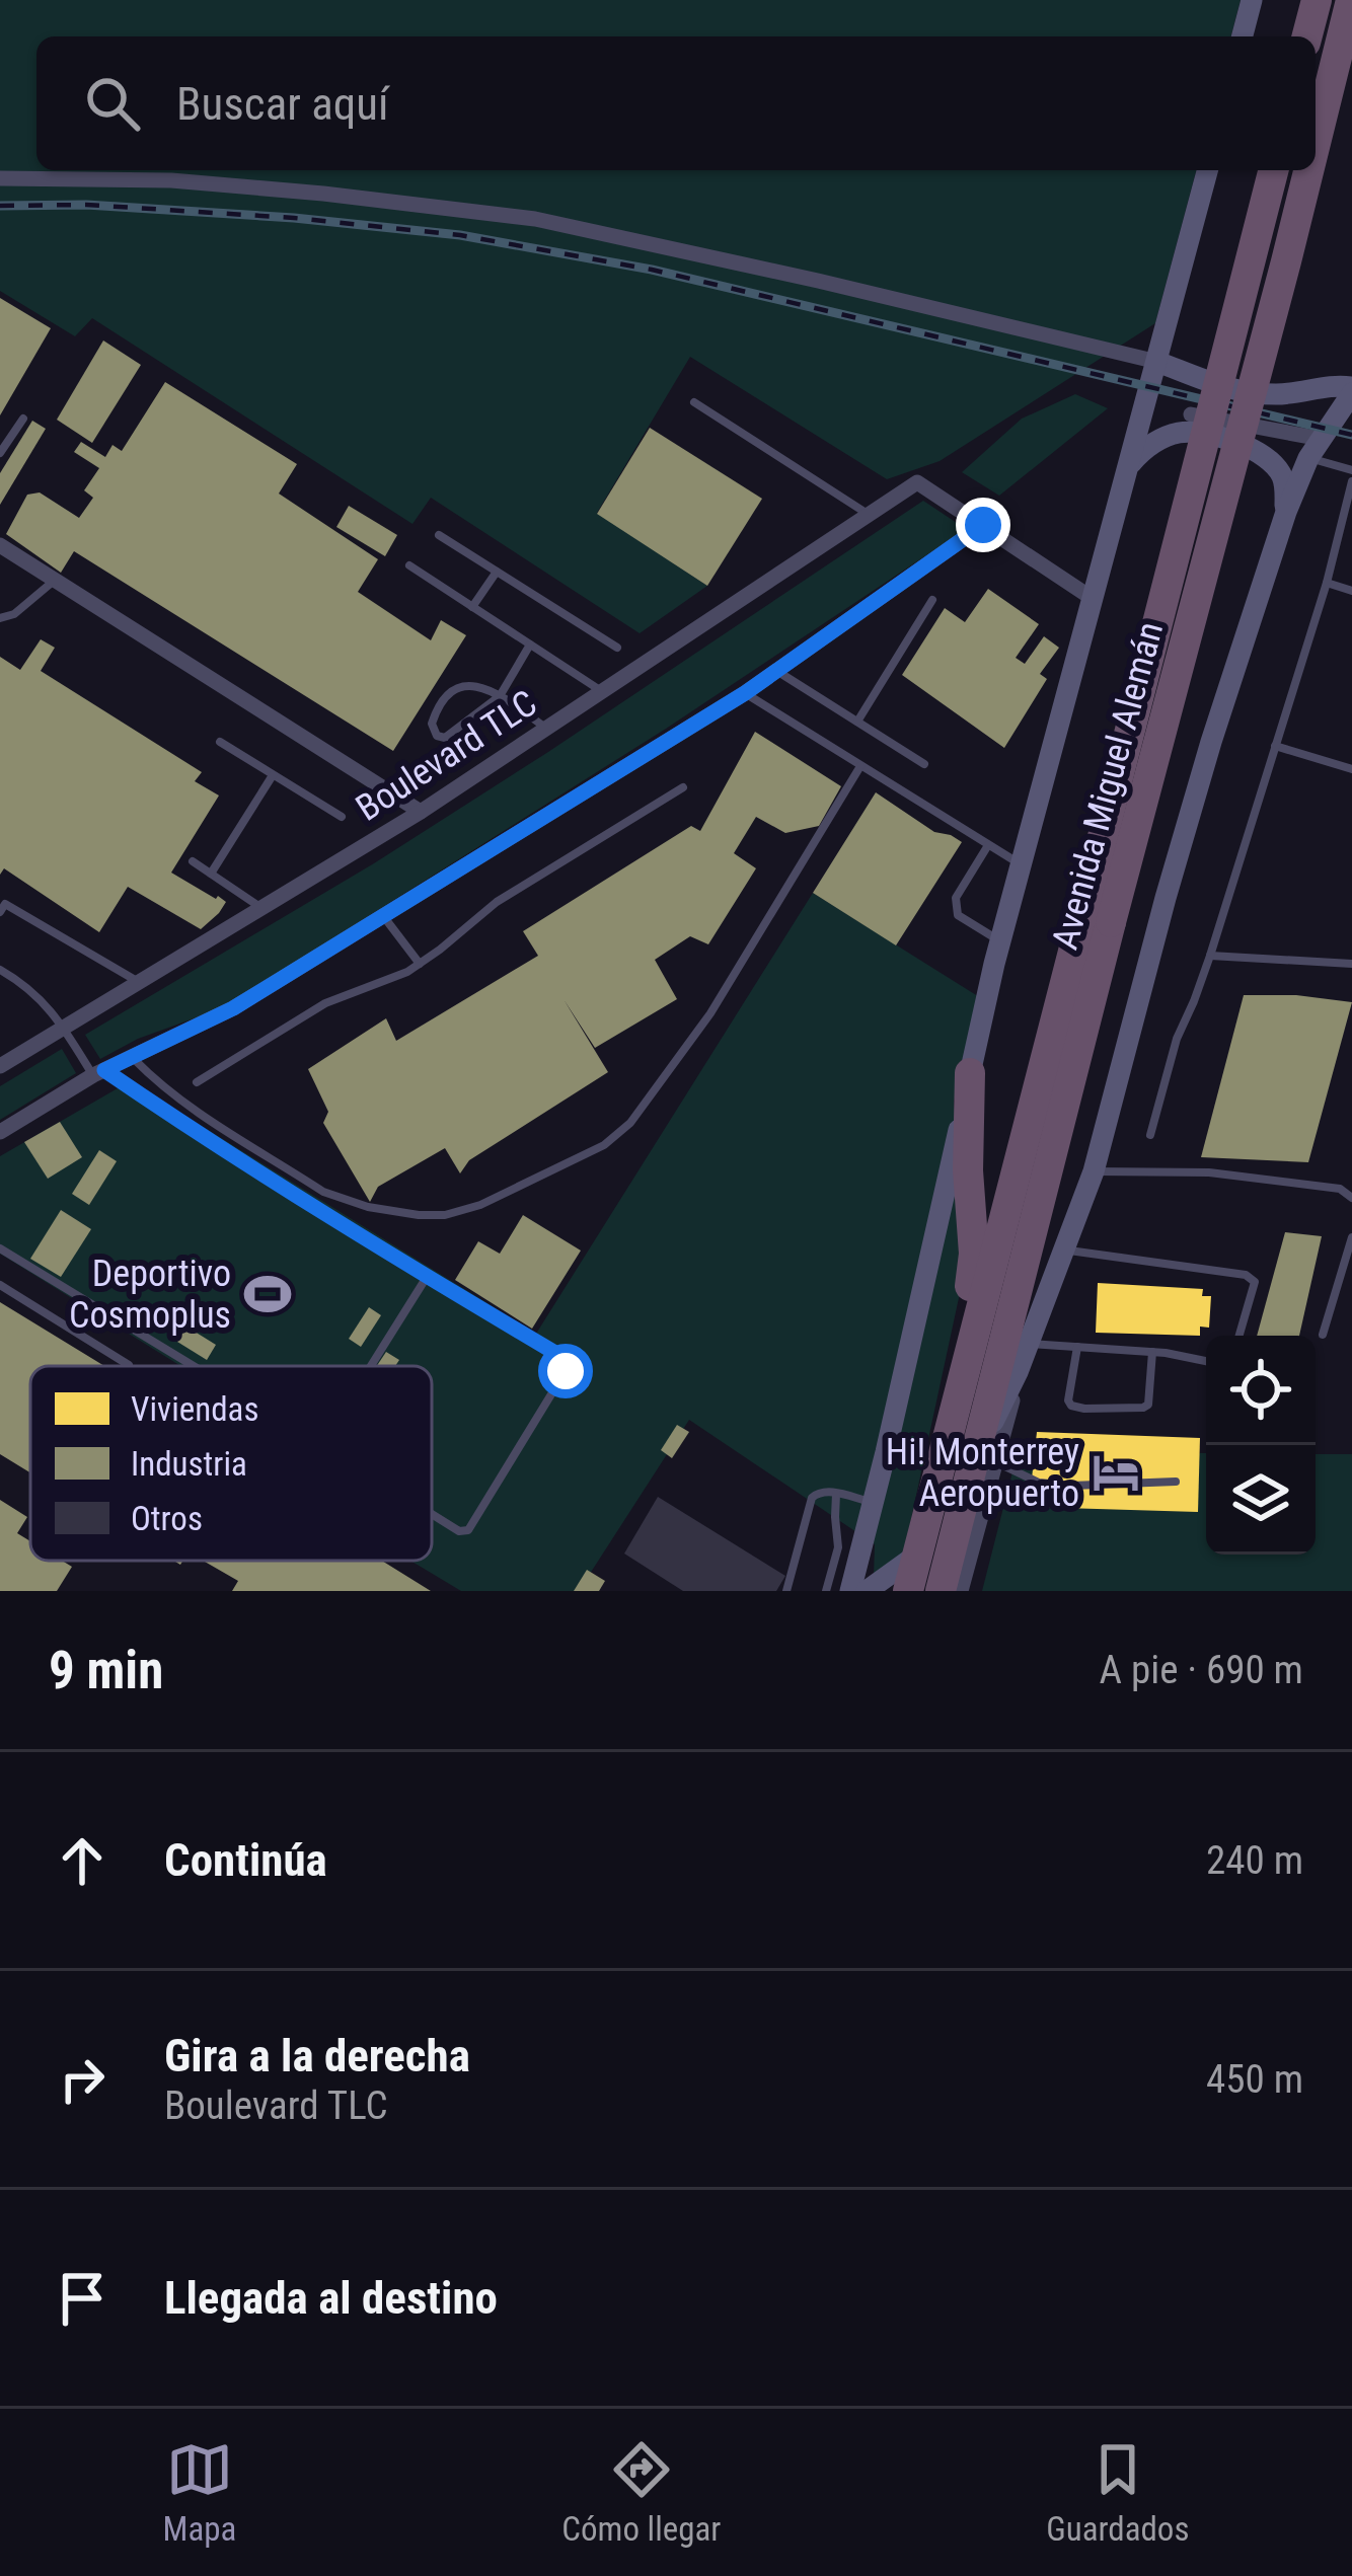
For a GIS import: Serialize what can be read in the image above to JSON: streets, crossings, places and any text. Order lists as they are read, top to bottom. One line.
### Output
{"streets":{"highway":["Avenida Miguel Alemán"],"street":["Boulevard TLC"]},"places":{"sports":["Deportivo Cosmoplus"],"hotel":["Hi! Monterrey Aeropuerto"]},"legend":["Viviendas","Industria","Otros"],"page":{"search":"Buscar aquí","heading":["9 min","A pie · 690 m"],"list":[["Continúa","240 m"],["Gira a la derecha","Boulevard TLC","450 m"],"Llegada al destino"],"nav":["Mapa","Cómo llegar","Guardados"]}}
